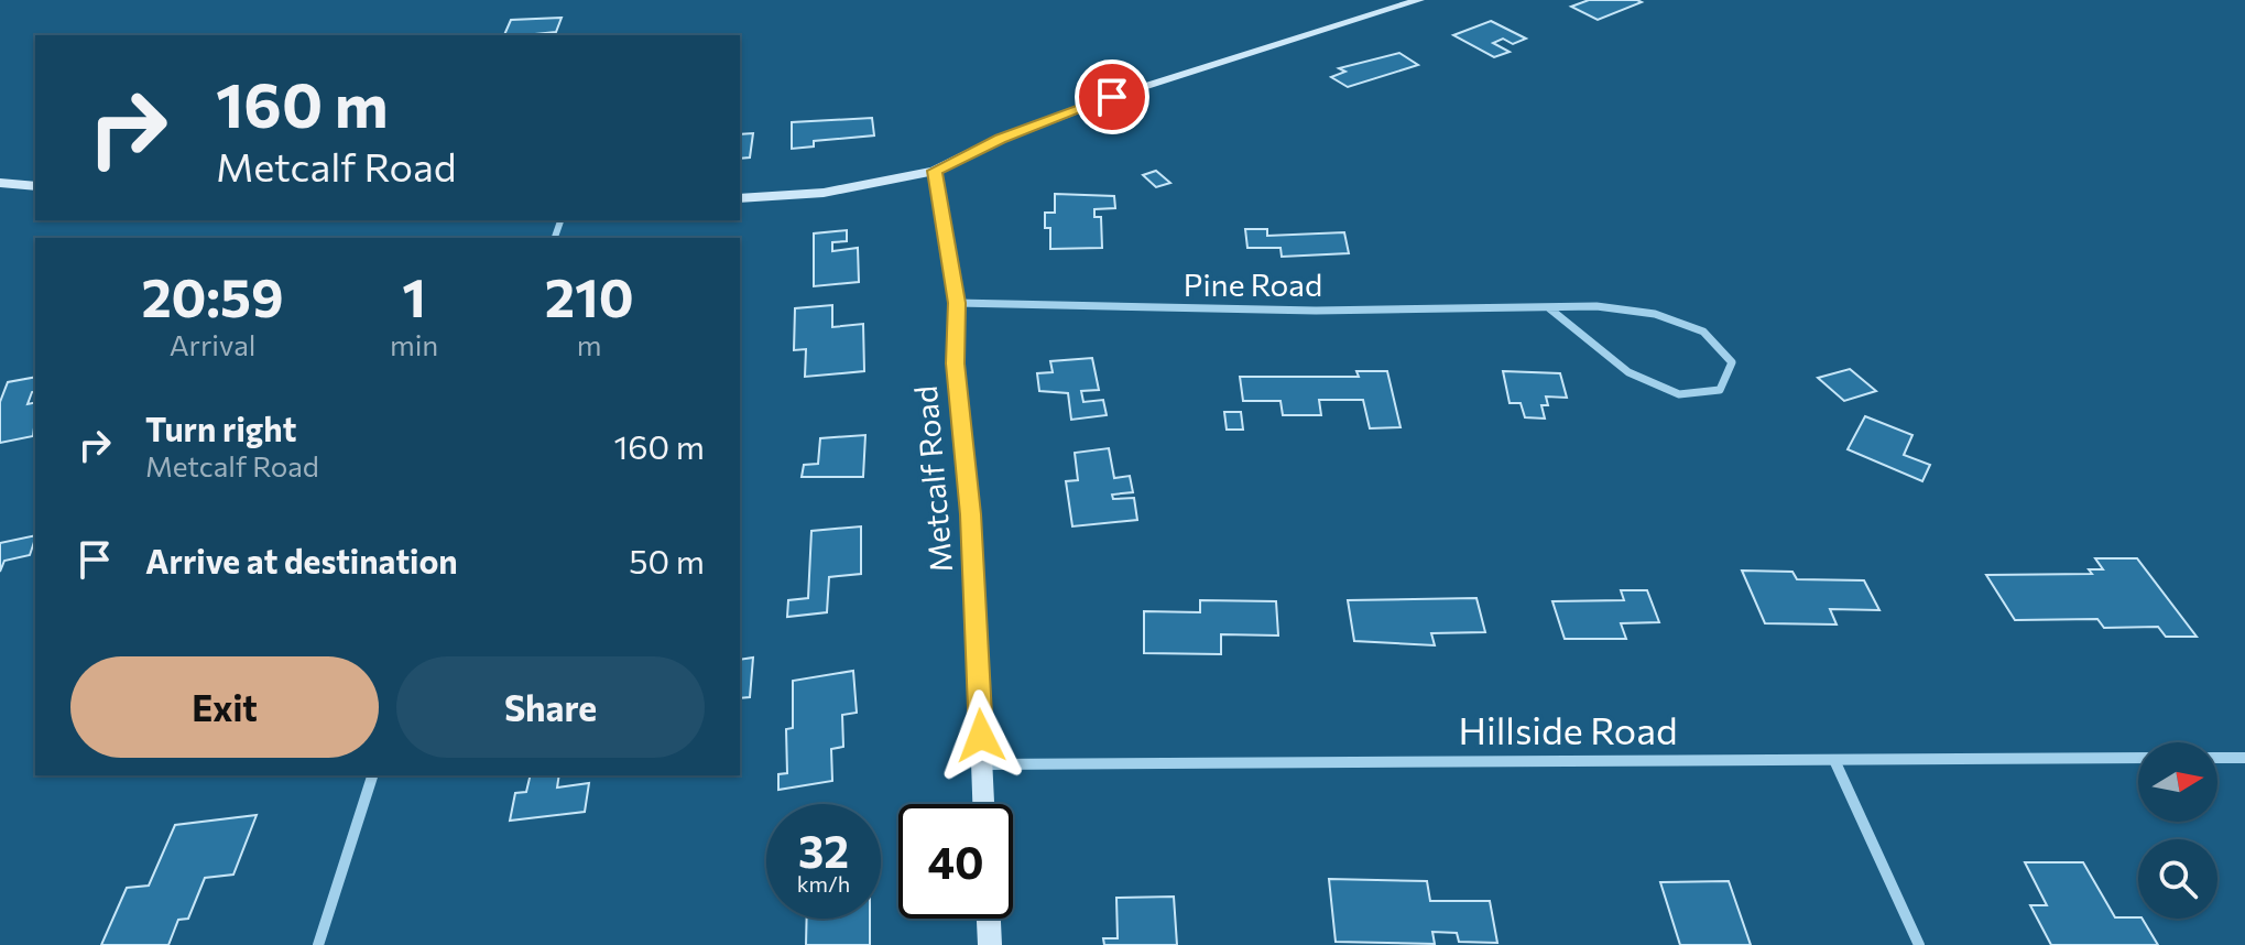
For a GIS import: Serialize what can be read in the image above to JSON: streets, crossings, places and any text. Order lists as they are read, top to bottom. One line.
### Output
{"streets":{"street":["Pine Road","Metcalf Road","Hillside Road"]},"crossings":[["Pine Road","Metcalf Road"],["Metcalf Road","Hillside Road"]],"north":"right","page":{"turn":["160 m","Metcalf Road"],"eta":["20:59","Arrival","1","min","210","m"],"list":[{"name":"Turn right","note":"Metcalf Road","value":"160 m"},{"name":"Arrive at destination","value":"50 m"}],"buttons":["Exit","Share"],"speed":"32 km/h","limit":"40"}}
